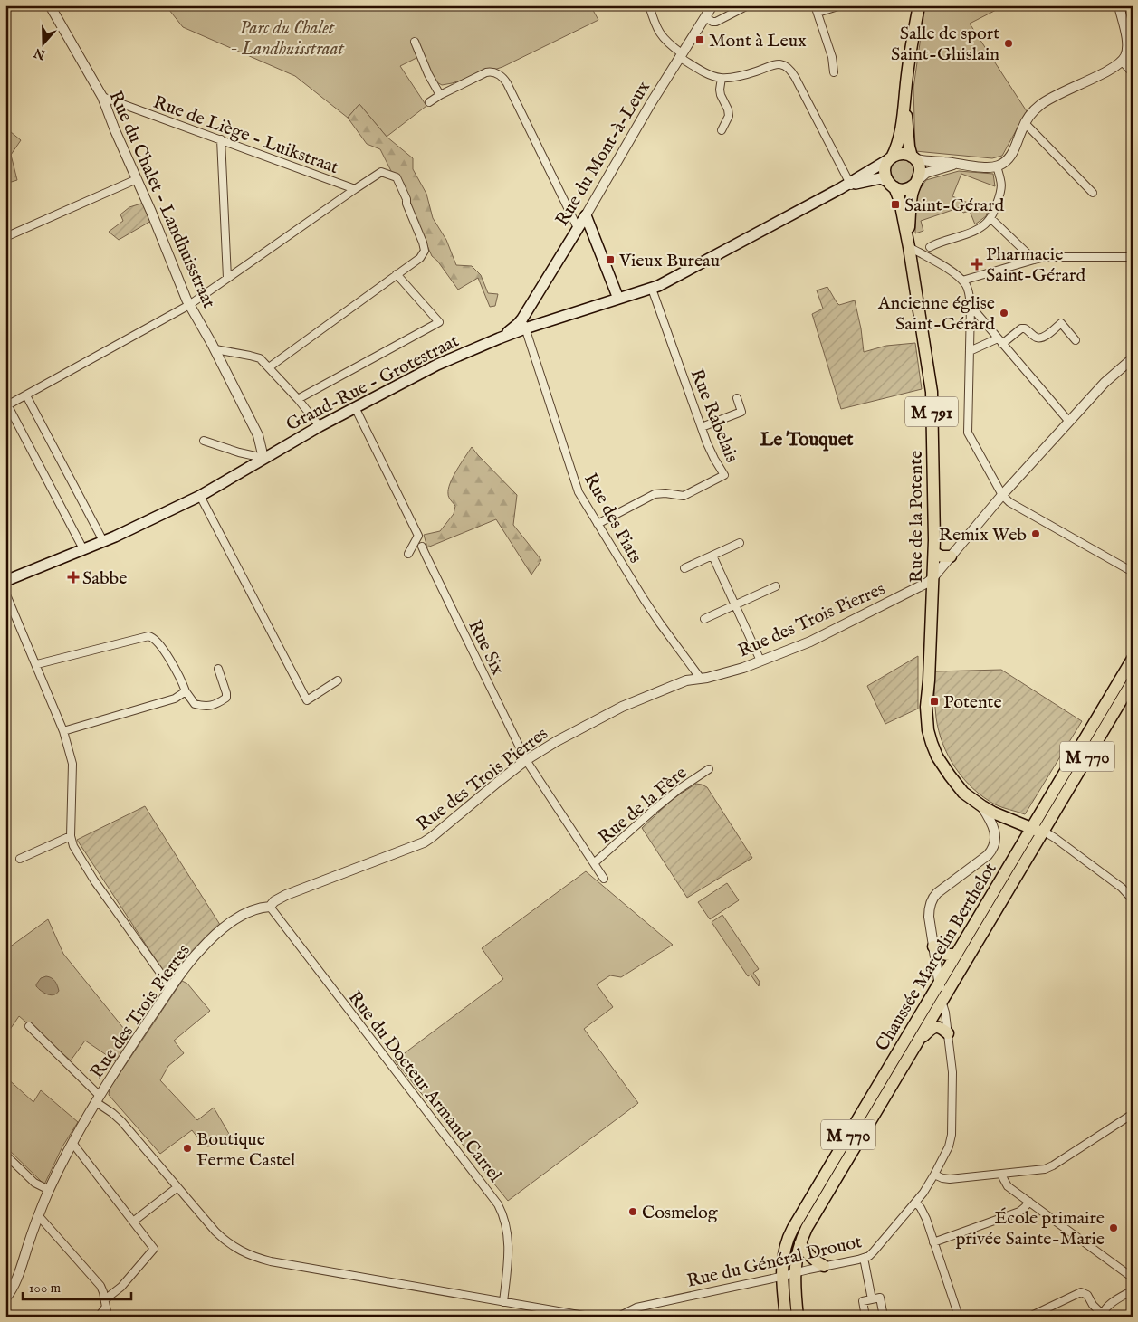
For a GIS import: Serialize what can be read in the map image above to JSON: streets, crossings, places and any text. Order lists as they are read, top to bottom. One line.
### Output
{"streets":{"main road":["Rue du Mont-à-Leux","Grand-Rue - Grotestraat","M 791","Rue de la Potente","M 770","Chaussée Marcelin Berthelot"],"street":["Rue de Liège - Luikstraat","Rue du Chalet - Landhuisstraat","Rue Rabelais","Rue des Piats","Rue des Trois Pierres","Rue Six","Rue de la Fère","Rue du Docteur Armand Carrel","Rue du Général Drouot"]},"crossings":[["Rue de Liège - Luikstraat","Rue du Chalet - Landhuisstraat"],["Rue du Mont-à-Leux","Grand-Rue - Grotestraat"],["Rue du Mont-à-Leux","Rue des Piats"],["Rue du Chalet - Landhuisstraat","Grand-Rue - Grotestraat"],["Grand-Rue - Grotestraat","Rue Rabelais"],["Grand-Rue - Grotestraat","Rue des Piats"],["Rue Rabelais","Rue des Piats"],["Rue de la Potente","Rue des Trois Pierres"],["Rue de la Potente","Chaussée Marcelin Berthelot"],["Rue de la Potente","Rue du Général Drouot"],["Rue des Piats","Rue des Trois Pierres"],["Rue des Trois Pierres","Rue Six"],["Rue des Trois Pierres","Rue de la Fère"],["Rue des Trois Pierres","Rue du Docteur Armand Carrel"],["Rue Six","Rue de la Fère"],["M 770","Chaussée Marcelin Berthelot"],["M 770","Rue du Général Drouot"],["Chaussée Marcelin Berthelot","Rue du Général Drouot"]],"districts":["Le Touquet"],"parks":["Parc du Chalet - Landhuisstraat"],"places":{"transit":["Mont à Leux","Saint-Gérard","Vieux Bureau","Potente"],"other":["Salle de sport Saint-Ghislain","Ancienne église Saint-Gérard","Remix Web","Boutique Ferme Castel","Cosmelog","École primaire privée Sainte-Marie"],"health":["Pharmacie Saint-Gérard","Sabbe"]},"scale_bar":"100 m","north":"bottom"}
